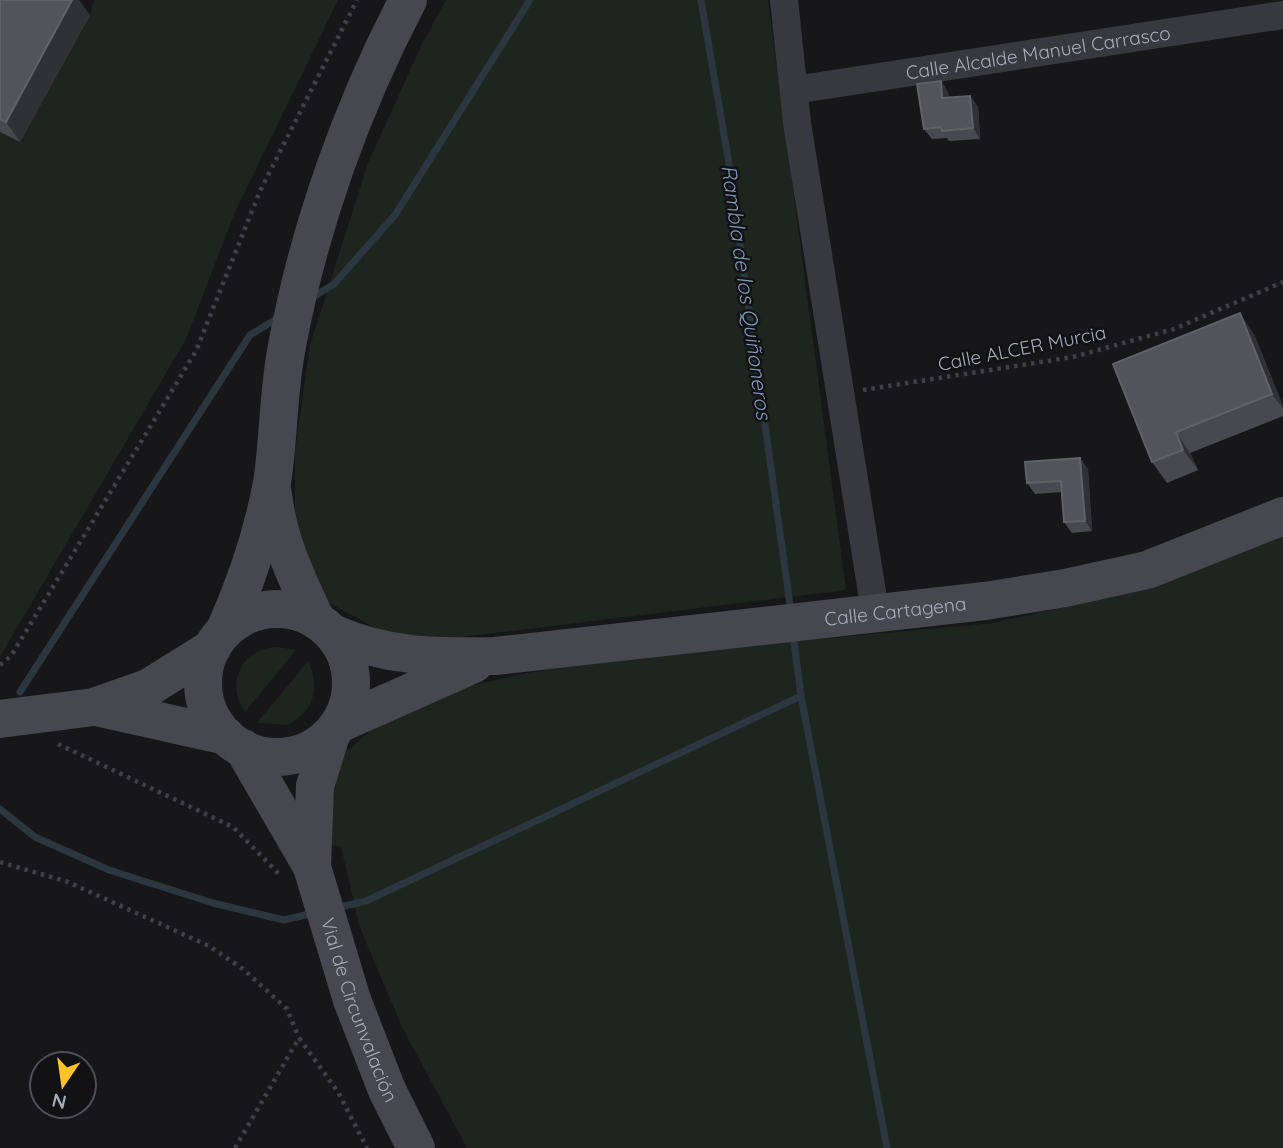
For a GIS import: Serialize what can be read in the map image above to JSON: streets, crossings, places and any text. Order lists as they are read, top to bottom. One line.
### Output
{"streets":{"main road":["Calle Cartagena","Vial de Circunvalación"],"street":["Calle Alcalde Manuel Carrasco"],"path":["Calle ALCER Murcia"]},"crossings":[["Calle Cartagena","Vial de Circunvalación"]],"water":["Rambla de los Quiñoneros"],"north":"bottom"}
